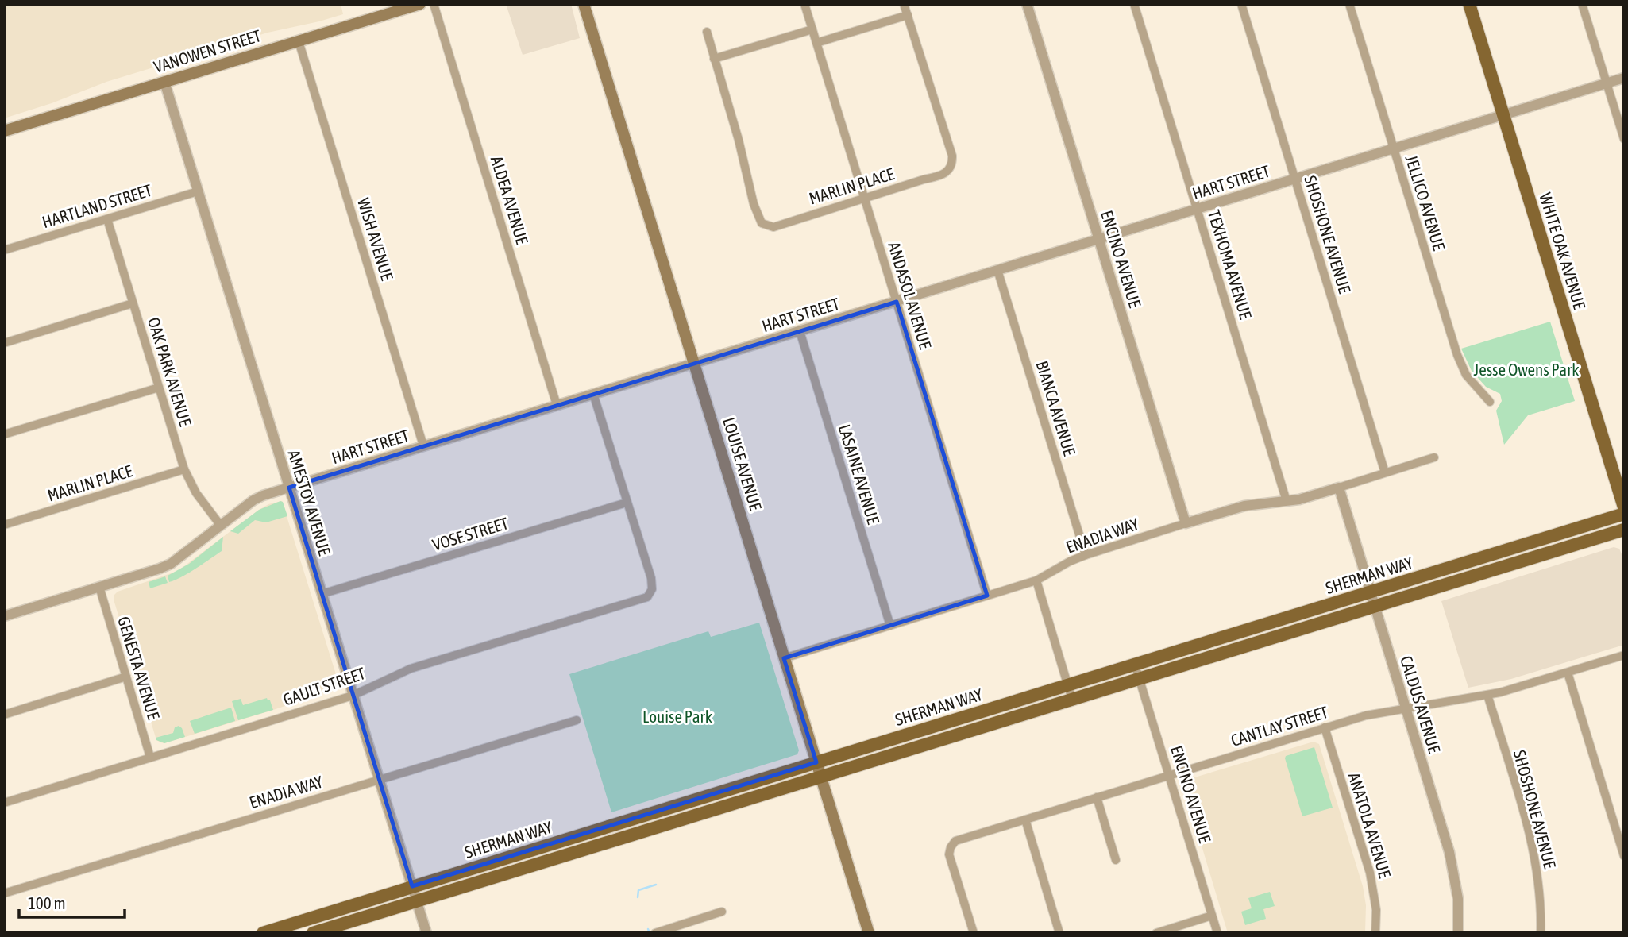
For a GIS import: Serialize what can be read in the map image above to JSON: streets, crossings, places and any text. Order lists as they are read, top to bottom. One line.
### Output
{"streets":{"main road":["VANOWEN STREET","WHITE OAK AVENUE","LOUISE AVENUE","SHERMAN WAY"],"street":["HART STREET","MARLIN PLACE","ALDEA AVENUE","JELLICO AVENUE","HARTLAND STREET","SHOSHONE AVENUE","WISH AVENUE","ENCINO AVENUE","TEXHOMA AVENUE","ANDASOL AVENUE","OAK PARK AVENUE","BIANCA AVENUE","LASAINE AVENUE","AMESTOY AVENUE","VOSE STREET","ENADIA WAY","GENESTA AVENUE","GAULT STREET","CALDUS AVENUE","CANTLAY STREET","ANATOLA AVENUE"]},"crossings":[["VANOWEN STREET","WISH AVENUE"],["VANOWEN STREET","AMESTOY AVENUE"],["HART STREET","ALDEA AVENUE"],["HART STREET","JELLICO AVENUE"],["HART STREET","SHOSHONE AVENUE"],["HART STREET","WISH AVENUE"],["HART STREET","WHITE OAK AVENUE"],["HART STREET","ENCINO AVENUE"],["HART STREET","TEXHOMA AVENUE"],["HART STREET","ANDASOL AVENUE"],["HART STREET","OAK PARK AVENUE"],["HART STREET","BIANCA AVENUE"],["HART STREET","LOUISE AVENUE"],["HART STREET","LASAINE AVENUE"],["HART STREET","AMESTOY AVENUE"],["HART STREET","GENESTA AVENUE"],["MARLIN PLACE","ANDASOL AVENUE"],["MARLIN PLACE","OAK PARK AVENUE"],["HARTLAND STREET","OAK PARK AVENUE"],["HARTLAND STREET","AMESTOY AVENUE"],["SHOSHONE AVENUE","ENADIA WAY"],["SHOSHONE AVENUE","CANTLAY STREET"],["ENCINO AVENUE","ENADIA WAY"],["ENCINO AVENUE","SHERMAN WAY"],["ENCINO AVENUE","CANTLAY STREET"],["TEXHOMA AVENUE","ENADIA WAY"],["ANDASOL AVENUE","ENADIA WAY"],["BIANCA AVENUE","ENADIA WAY"],["LOUISE AVENUE","ENADIA WAY"],["LOUISE AVENUE","SHERMAN WAY"],["LASAINE AVENUE","ENADIA WAY"],["AMESTOY AVENUE","VOSE STREET"],["AMESTOY AVENUE","ENADIA WAY"],["AMESTOY AVENUE","SHERMAN WAY"],["AMESTOY AVENUE","GAULT STREET"],["VOSE STREET","GAULT STREET"],["ENADIA WAY","CALDUS AVENUE"],["SHERMAN WAY","CALDUS AVENUE"],["GENESTA AVENUE","GAULT STREET"],["CALDUS AVENUE","CANTLAY STREET"],["CANTLAY STREET","ANATOLA AVENUE"]],"parks":["Jesse Owens Park","Louise Park"],"scale_bar":"100 m"}
